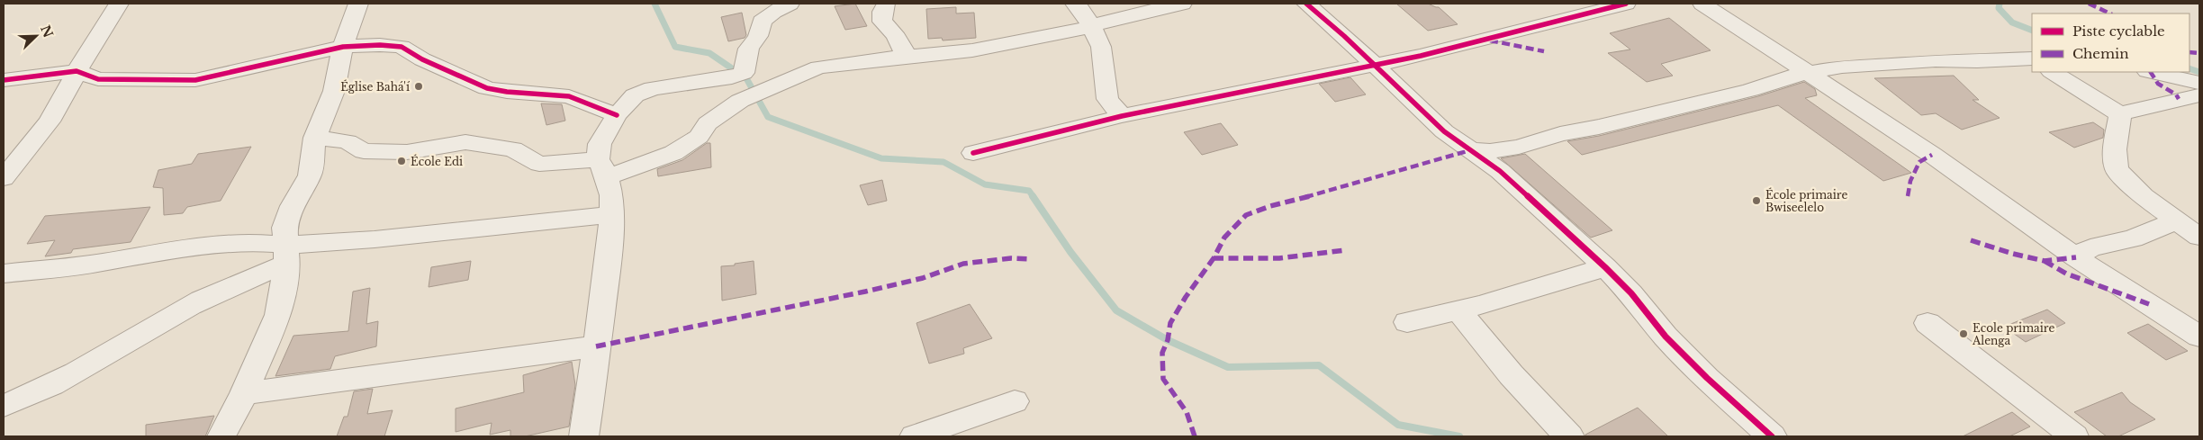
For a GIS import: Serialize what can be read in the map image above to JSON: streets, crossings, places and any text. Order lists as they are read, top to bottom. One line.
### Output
{"places":["Église Bahá'í","École Edi","École primaire Bwiseelelo","Ecole primaire Alenga"],"legend":["Piste cyclable","Chemin"],"north":"top right"}
